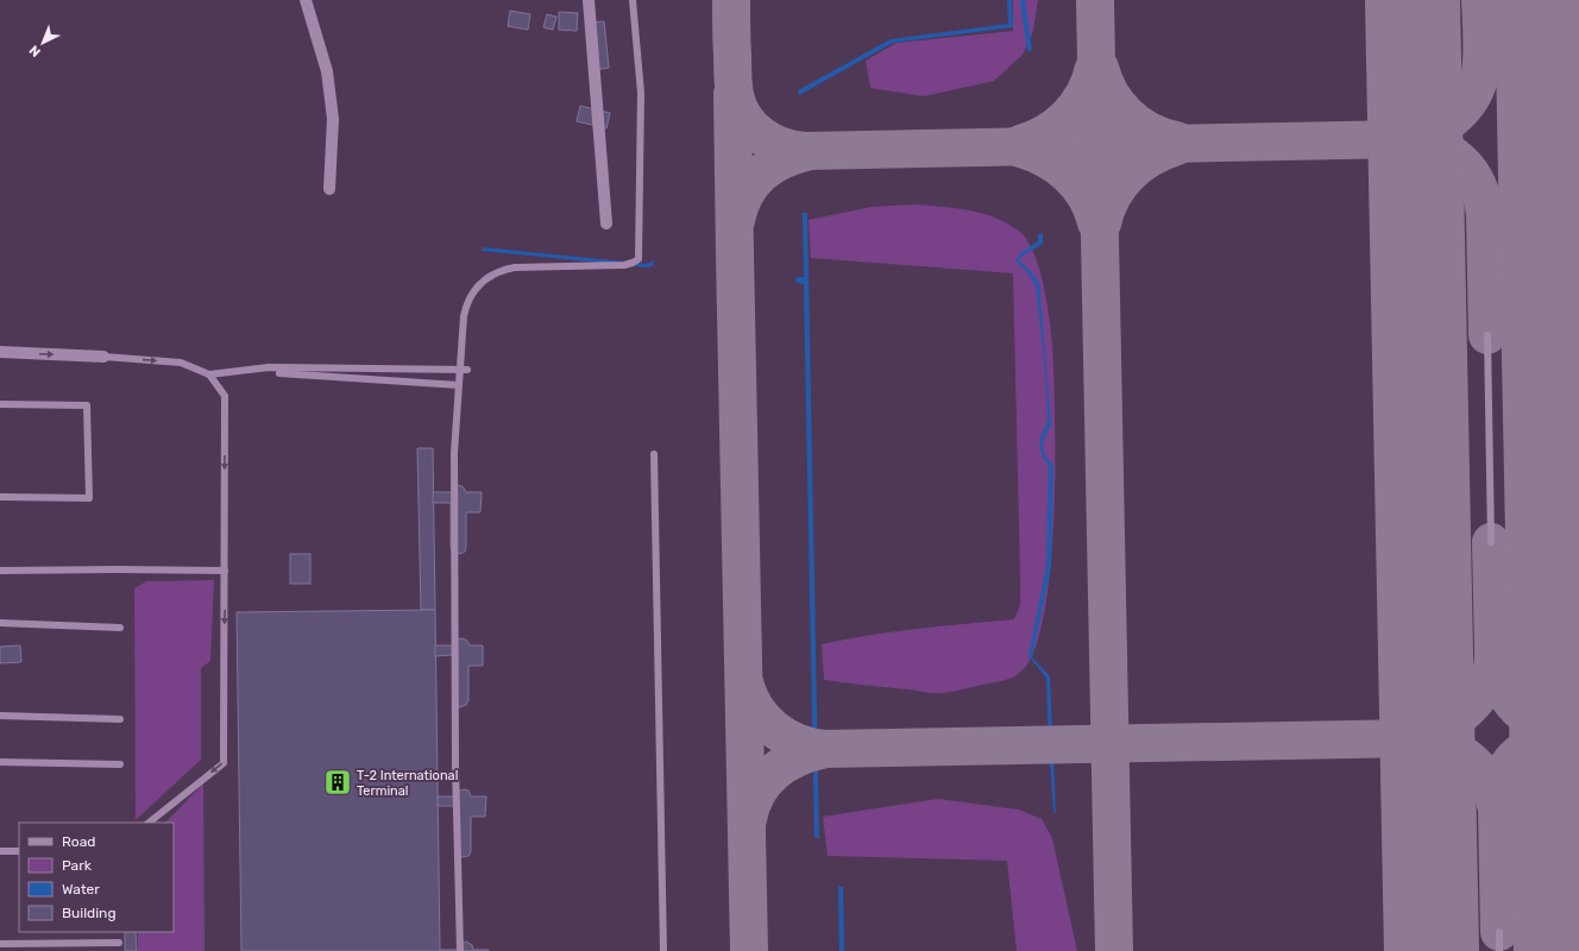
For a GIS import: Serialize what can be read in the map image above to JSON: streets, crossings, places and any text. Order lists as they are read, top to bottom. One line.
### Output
{"places":{"building":["T-2 International Terminal"]},"legend":["Road","Park","Water","Building"],"north":"bottom left"}
